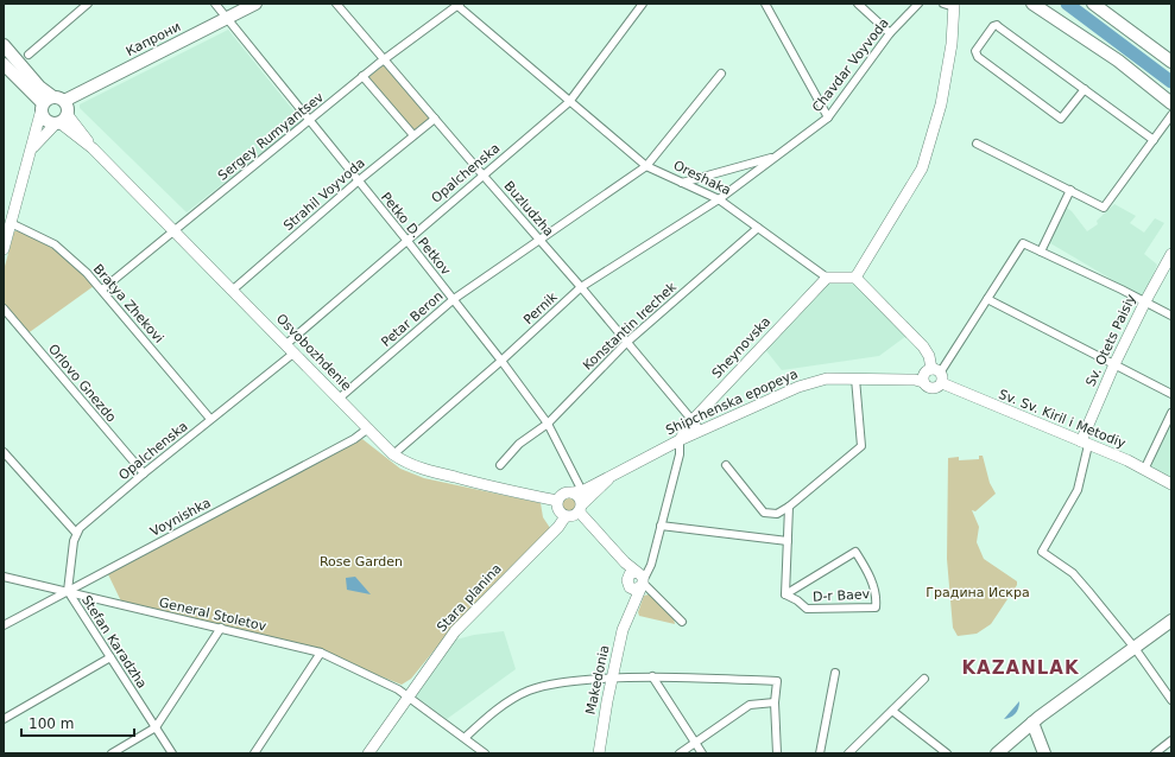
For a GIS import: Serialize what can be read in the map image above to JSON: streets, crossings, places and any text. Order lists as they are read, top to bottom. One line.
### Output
{"streets":{"main road":["Капрони","Sv. Otets Paisiy","Sheynovska","Osvobozhdenie","Shipchenska epopeya","Sv. Sv. Kiril i Metodiy","Stara planina","Makedonia"],"street":["Chavdar Voyvoda","Sergey Rumyantsev","Opalchenska","Oreshaka","Strahil Voyvoda","Buzludzha","Petko D. Petkov","Bratya Zhekovi","Pernik","Petar Beron","Konstantin Irechek","Orlovo Gnezdo","Voynishka","D-r Baev","General Stoletov","Stefan Karadzha"]},"crossings":[["Капрони","Petko D. Petkov"],["Chavdar Voyvoda","Oreshaka"],["Chavdar Voyvoda","Pernik"],["Sergey Rumyantsev","Oreshaka"],["Sergey Rumyantsev","Buzludzha"],["Sergey Rumyantsev","Petko D. Petkov"],["Sergey Rumyantsev","Bratya Zhekovi"],["Sergey Rumyantsev","Osvobozhdenie"],["Opalchenska","Oreshaka"],["Opalchenska","Buzludzha"],["Opalchenska","Petko D. Petkov"],["Opalchenska","Bratya Zhekovi"],["Opalchenska","Osvobozhdenie"],["Opalchenska","Orlovo Gnezdo"],["Oreshaka","Pernik"],["Oreshaka","Petar Beron"],["Oreshaka","Konstantin Irechek"],["Oreshaka","Sheynovska"],["Strahil Voyvoda","Buzludzha"],["Strahil Voyvoda","Petko D. Petkov"],["Strahil Voyvoda","Osvobozhdenie"],["Buzludzha","Pernik"],["Buzludzha","Petar Beron"],["Buzludzha","Konstantin Irechek"],["Buzludzha","Sheynovska"],["Buzludzha","Shipchenska epopeya"],["Petko D. Petkov","Pernik"],["Petko D. Petkov","Petar Beron"],["Petko D. Petkov","Konstantin Irechek"],["Petko D. Petkov","Osvobozhdenie"],["Petko D. Petkov","Shipchenska epopeya"],["Petko D. Petkov","Stara planina"],["Pernik","Osvobozhdenie"],["Petar Beron","Osvobozhdenie"],["Sv. Otets Paisiy","Sv. Sv. Kiril i Metodiy"],["Sheynovska","Shipchenska epopeya"],["Sheynovska","Makedonia"],["Osvobozhdenie","Shipchenska epopeya"],["Osvobozhdenie","Voynishka"],["Osvobozhdenie","Stara planina"],["Shipchenska epopeya","Sv. Sv. Kiril i Metodiy"],["Shipchenska epopeya","Stara planina"],["Shipchenska epopeya","Makedonia"],["Voynishka","General Stoletov"],["Voynishka","Stefan Karadzha"],["Stara planina","General Stoletov"],["General Stoletov","Stefan Karadzha"]],"districts":["KAZANLAK"],"parks":["Rose Garden","Градина Искра"],"scale_bar":"100 m"}
